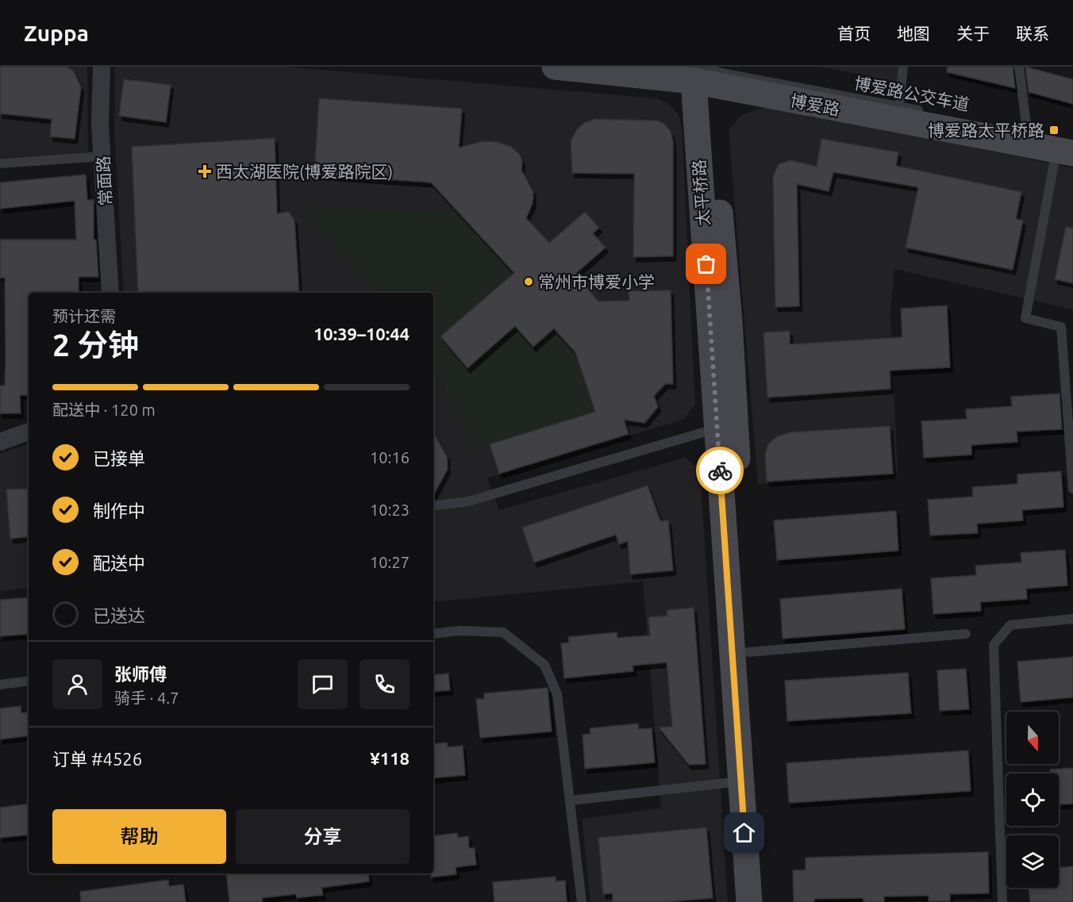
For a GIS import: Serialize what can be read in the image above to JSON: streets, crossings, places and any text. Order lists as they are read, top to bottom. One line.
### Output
{"streets":{"main road":["博爱路","太平桥路"],"street":["常面路"],"lane":["博爱路公交车道"]},"crossings":[["博爱路公交车道","博爱路"],["博爱路","太平桥路"]],"places":{"transit":["博爱路太平桥路"],"health":["西太湖医院(博爱路院区)"],"other":["常州市博爱小学"]},"north":"bottom","page":{"header":"Zuppa","nav":["首页","地图","关于","联系"],"heading":["2 分钟","预计还需","10:39–10:44"],"panel":["张师傅","骑手 · 4.7","订单 #4526","¥118"],"bar":"配送中 · 120 m","list":[["已接单","10:16"],["制作中","10:23"],["配送中","10:27"],"已送达"],"buttons":["帮助","分享"]}}
